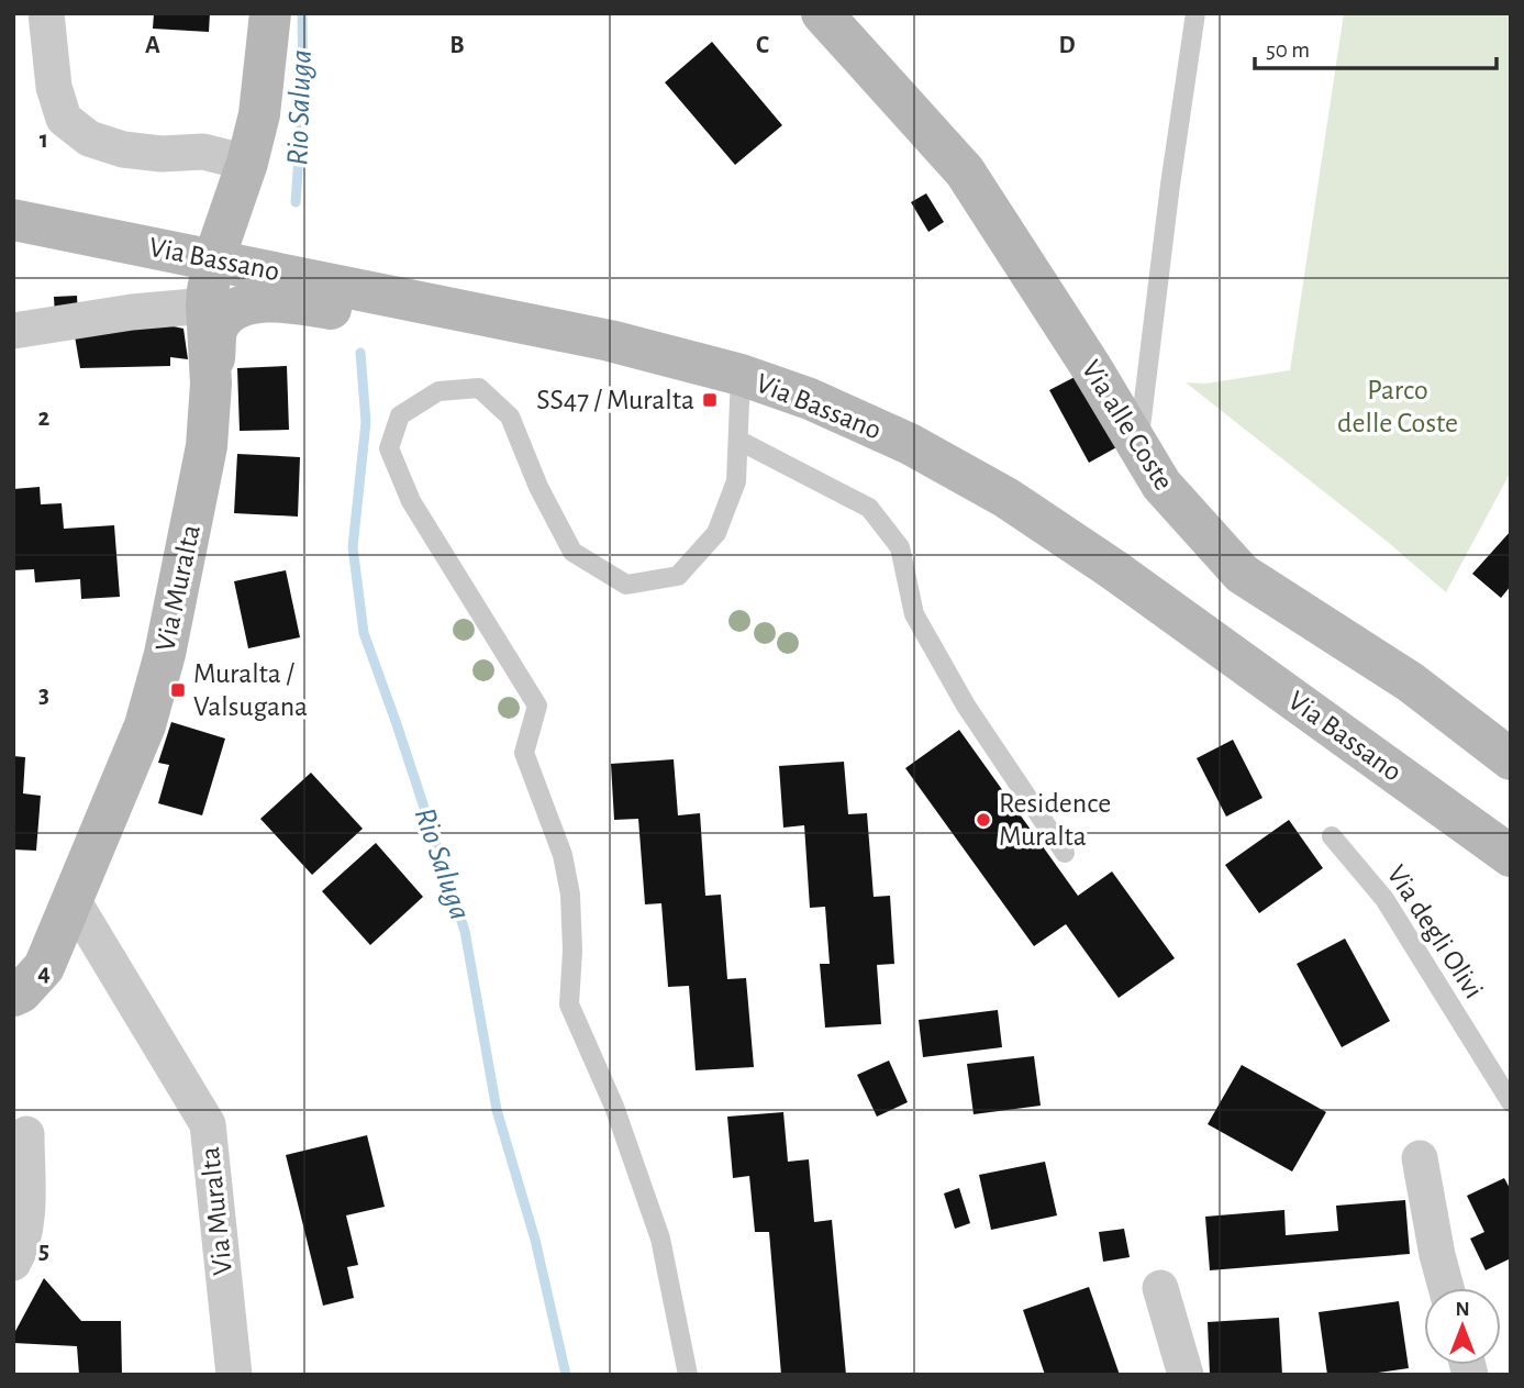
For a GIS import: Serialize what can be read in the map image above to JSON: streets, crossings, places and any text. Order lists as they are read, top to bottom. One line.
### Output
{"streets":{"street":["Via Bassano","Via alle Coste","Via Muralta"],"lane":["Via degli Olivi"]},"crossings":[["Via Bassano","Via Muralta"]],"water":["Rio Saluga"],"parks":["Parco delle Coste"],"places":{"transit":["SS47 / Muralta","Muralta / Valsugana"],"other":["Residence Muralta"]},"scale_bar":"50 m","north":"top","grid":{"columns":["A","B","C","D"],"rows":["1","2","3","4","5"]}}
